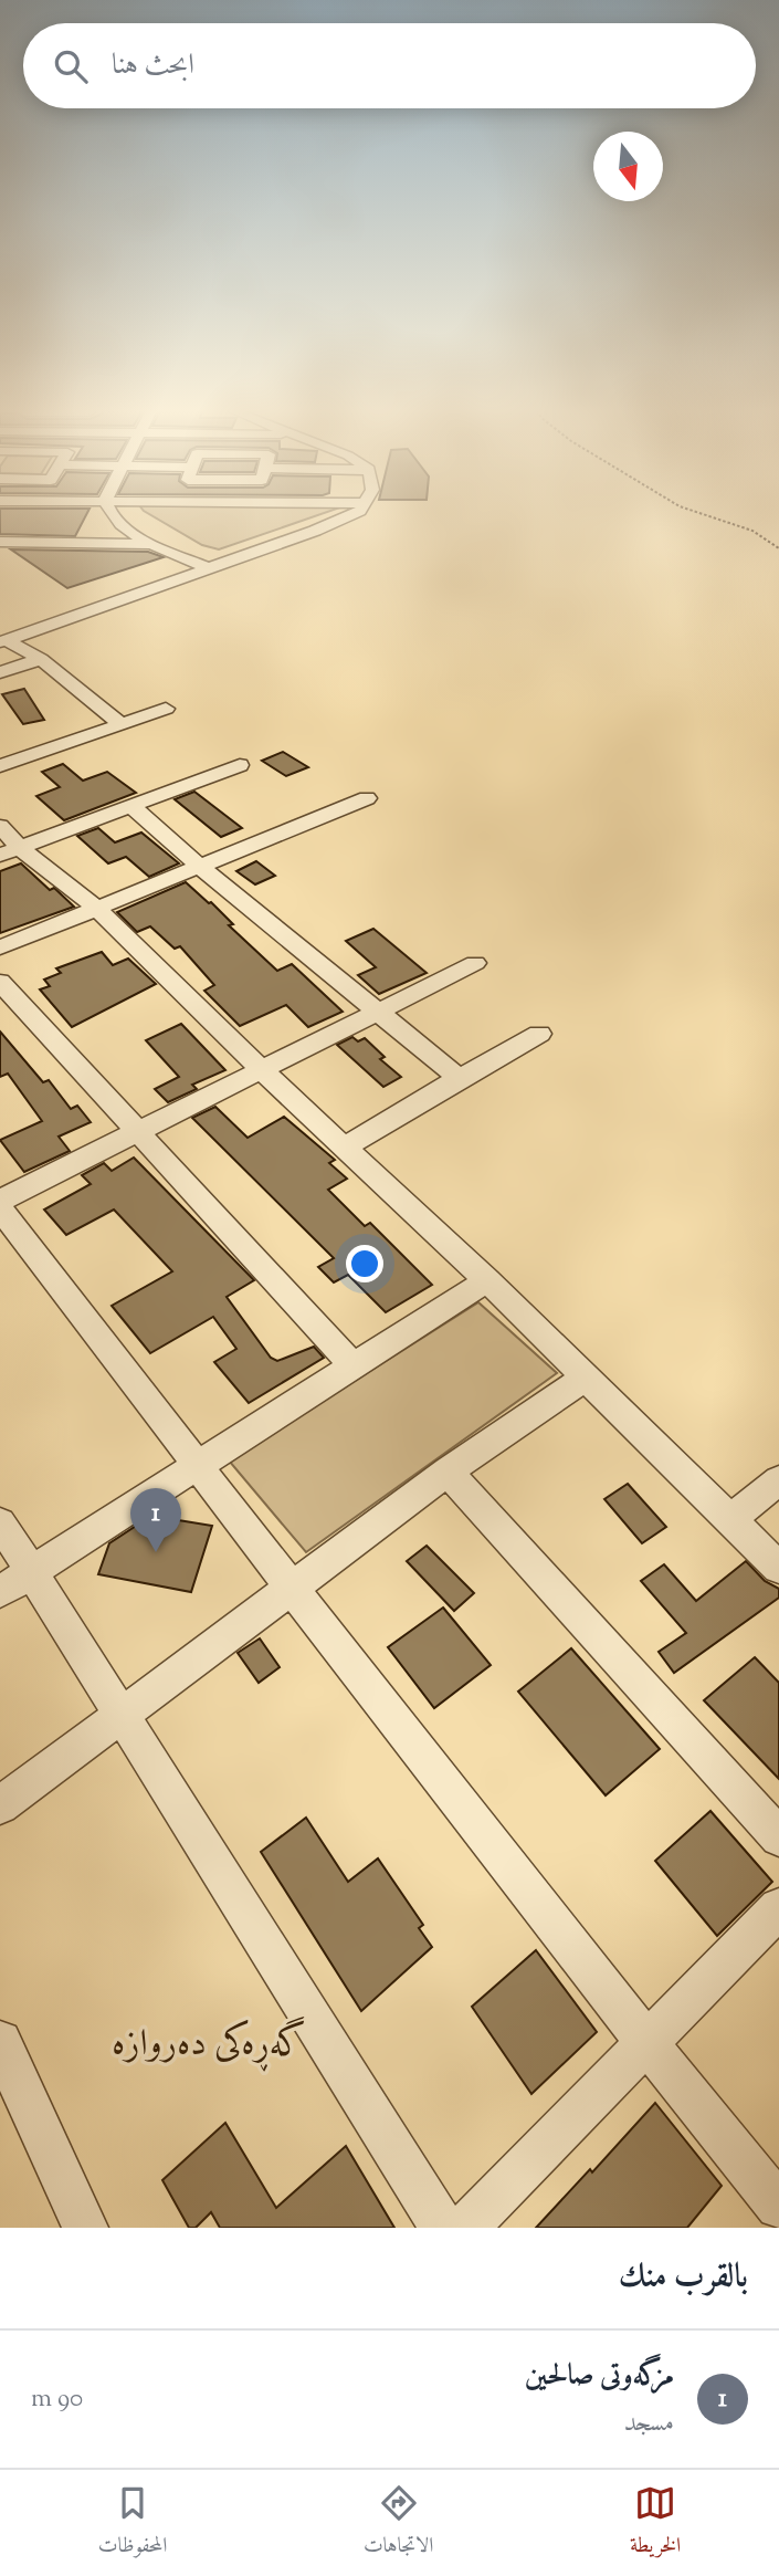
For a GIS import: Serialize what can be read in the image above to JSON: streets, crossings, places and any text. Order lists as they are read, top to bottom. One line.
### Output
{"districts":["گەڕەکی دەروازە"],"north":"bottom","page":{"search":"ابحث هنا","pins":"1","heading":"بالقرب منك","list":[{"mark":"1","name":"مزگەوتی صالحین","note":"مسجد","value":"90 m"}],"nav":["الخريطة","الاتجاهات","المحفوظات"]}}
